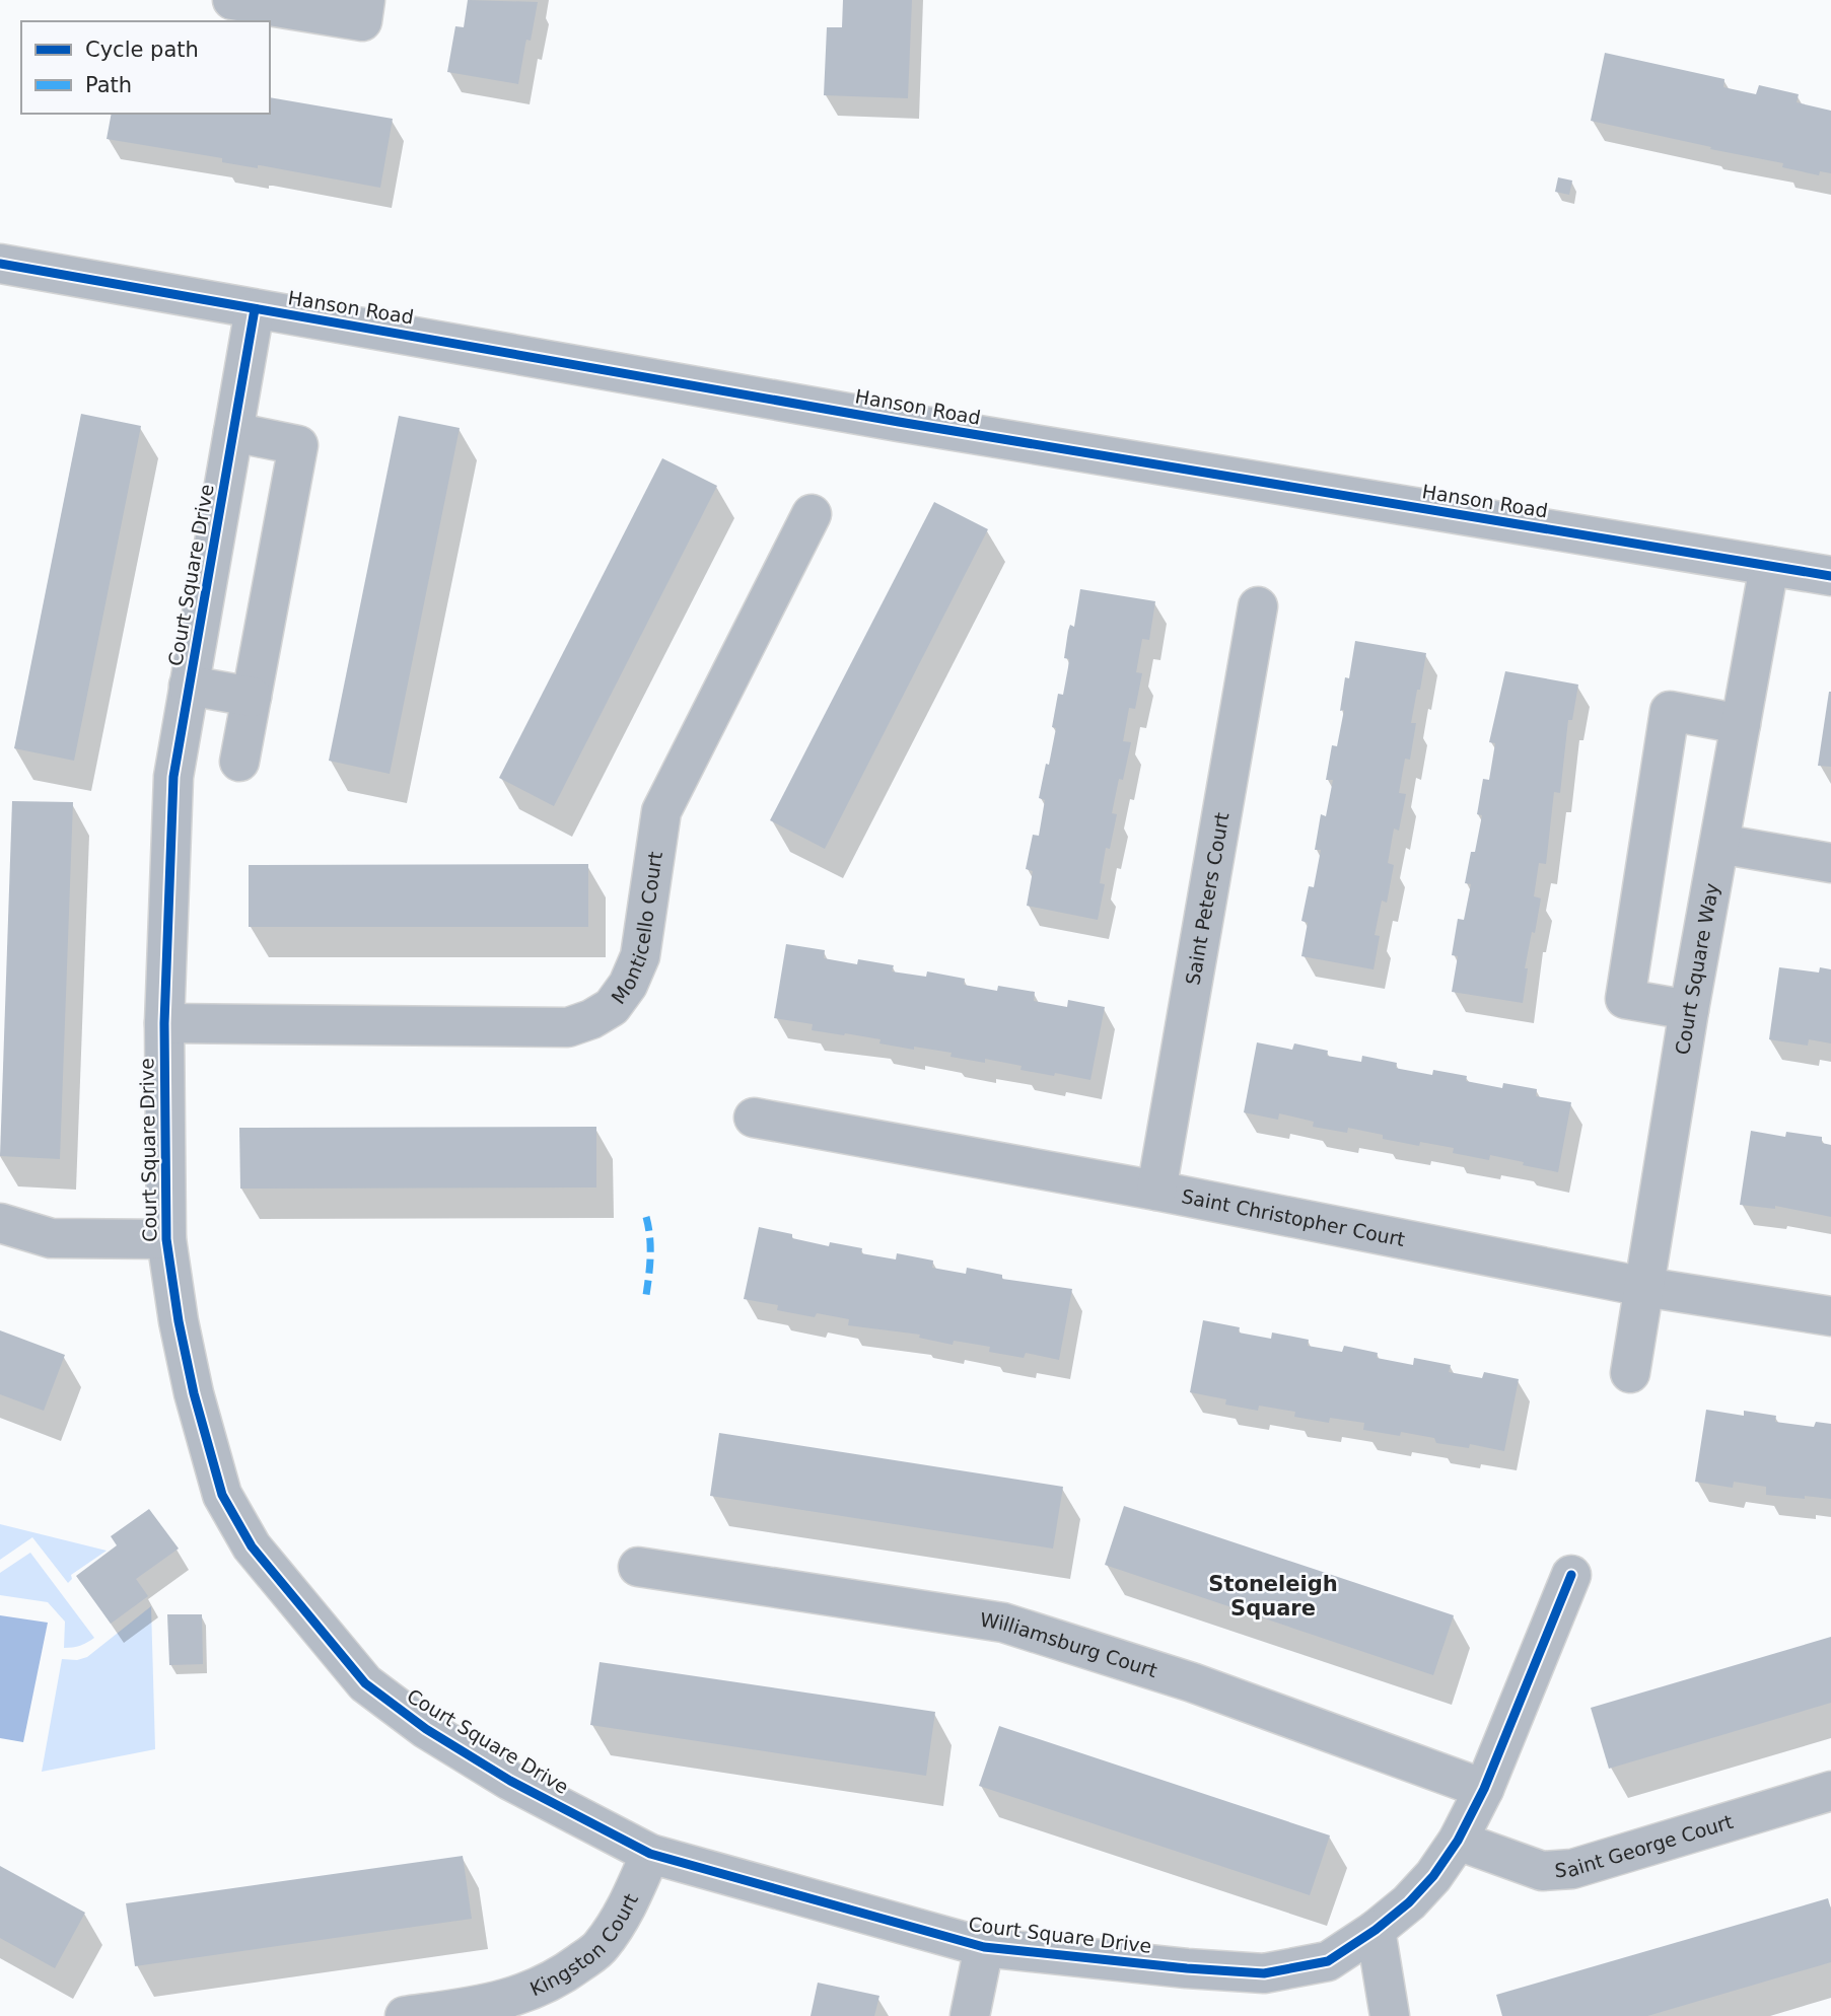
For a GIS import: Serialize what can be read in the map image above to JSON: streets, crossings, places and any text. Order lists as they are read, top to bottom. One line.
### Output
{"streets":{"street":["Hanson Road","Court Square Drive","Saint Peters Court","Monticello Court","Court Square Way","Saint Christopher Court","Williamsburg Court","Saint George Court","Kingston Court"]},"crossings":[["Hanson Road","Court Square Drive"],["Hanson Road","Court Square Way"],["Court Square Drive","Monticello Court"],["Court Square Drive","Williamsburg Court"],["Court Square Drive","Saint George Court"],["Court Square Drive","Kingston Court"],["Saint Peters Court","Saint Christopher Court"],["Court Square Way","Saint Christopher Court"]],"districts":["Stoneleigh Square"],"legend":["Cycle path","Path"]}
